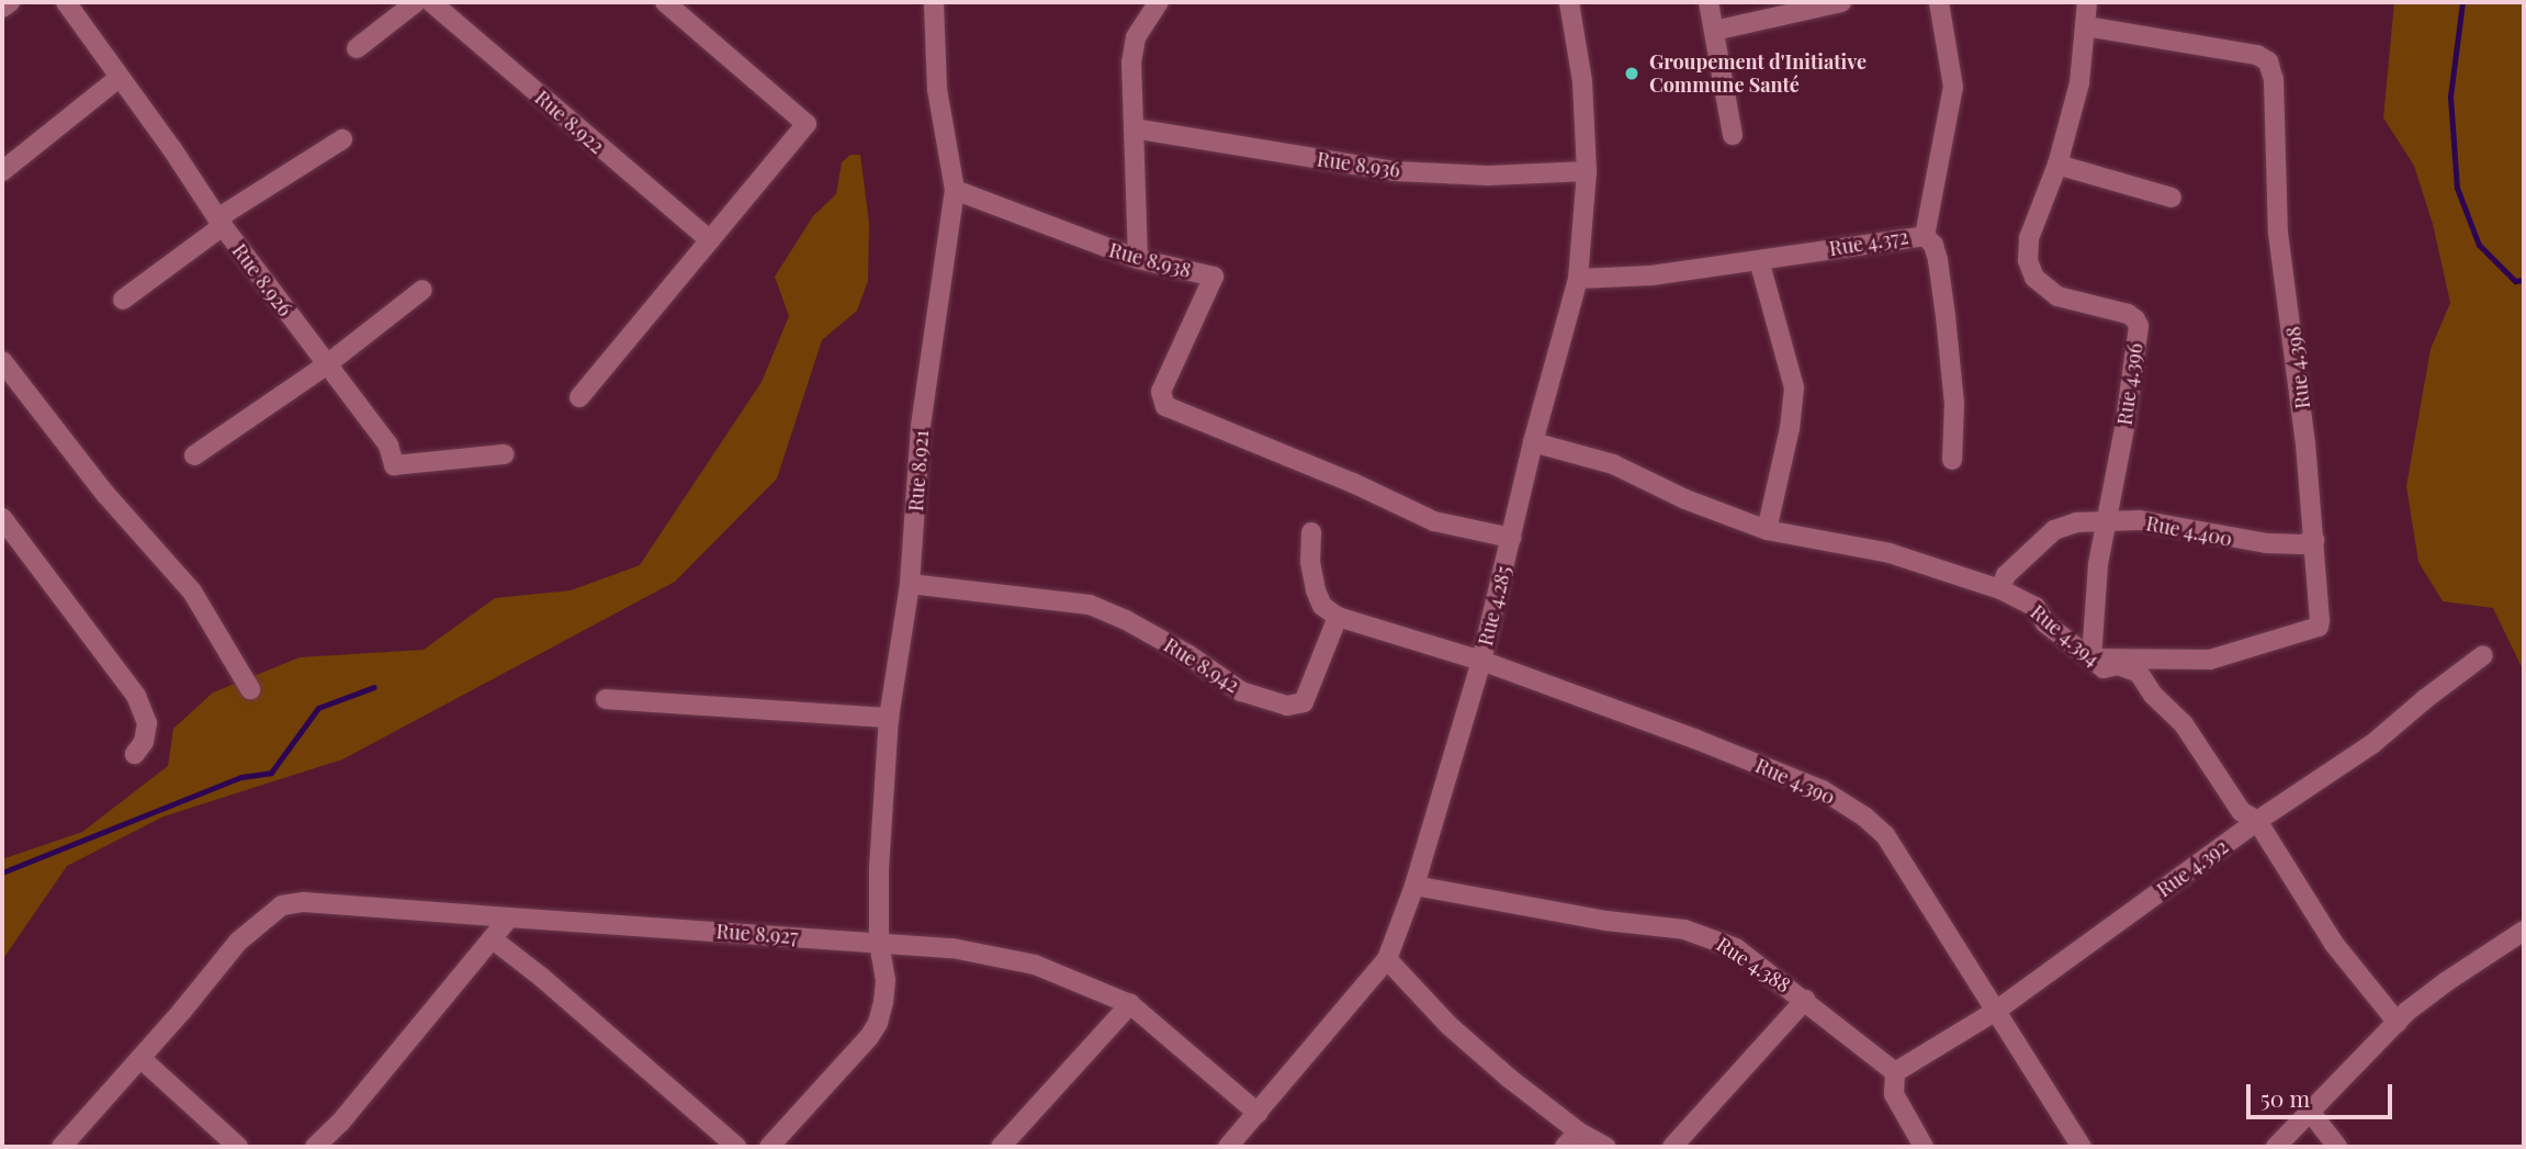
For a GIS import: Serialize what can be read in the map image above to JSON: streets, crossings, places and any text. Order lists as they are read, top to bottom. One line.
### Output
{"streets":{"street":["Rue 8.922","Rue 8.936","Rue 4.372","Rue 8.938","Rue 8.926","Rue 4.398","Rue 4.396","Rue 8.921","Rue 4.400","Rue 4.285","Rue 4.394","Rue 8.942","Rue 4.390","Rue 4.392","Rue 8.927","Rue 4.388"]},"crossings":[["Rue 8.936","Rue 4.285"],["Rue 4.372","Rue 4.285"],["Rue 8.938","Rue 8.921"],["Rue 8.938","Rue 4.285"],["Rue 4.398","Rue 4.396"],["Rue 4.398","Rue 4.400"],["Rue 4.398","Rue 4.394"],["Rue 4.396","Rue 4.400"],["Rue 4.396","Rue 4.394"],["Rue 8.921","Rue 8.942"],["Rue 8.921","Rue 8.927"],["Rue 4.400","Rue 4.394"],["Rue 4.285","Rue 4.394"],["Rue 4.285","Rue 4.390"],["Rue 4.285","Rue 8.927"],["Rue 4.285","Rue 4.388"],["Rue 4.394","Rue 4.392"],["Rue 4.390","Rue 4.392"],["Rue 4.392","Rue 4.388"]],"places":["Groupement d'Initiative Commune Santé"],"scale_bar":"50 m"}
